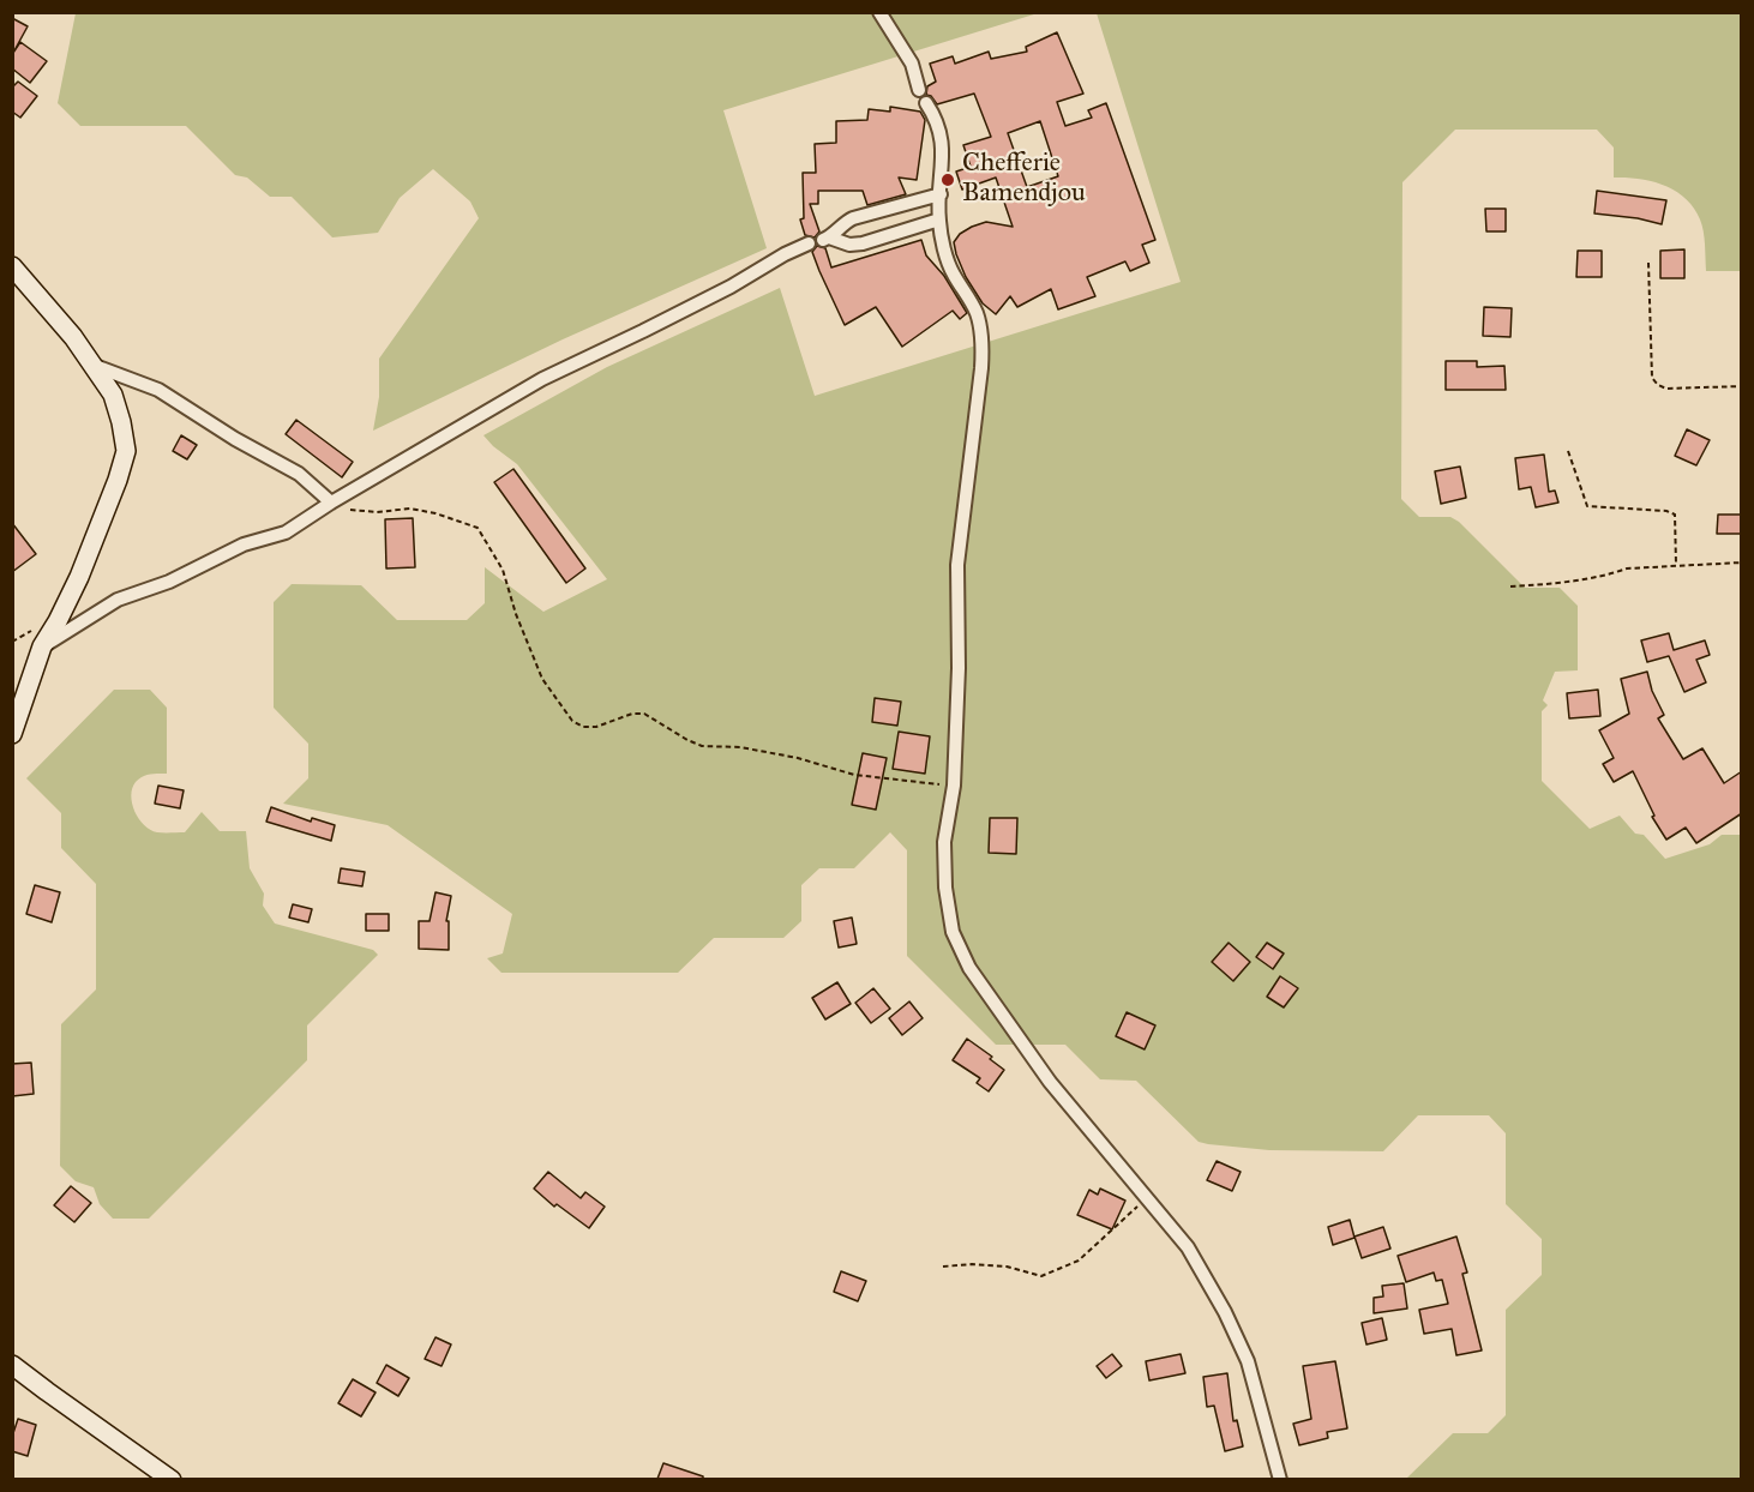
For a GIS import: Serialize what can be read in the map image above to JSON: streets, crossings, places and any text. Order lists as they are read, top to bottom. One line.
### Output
{"places":["Chefferie Bamendjou"]}
